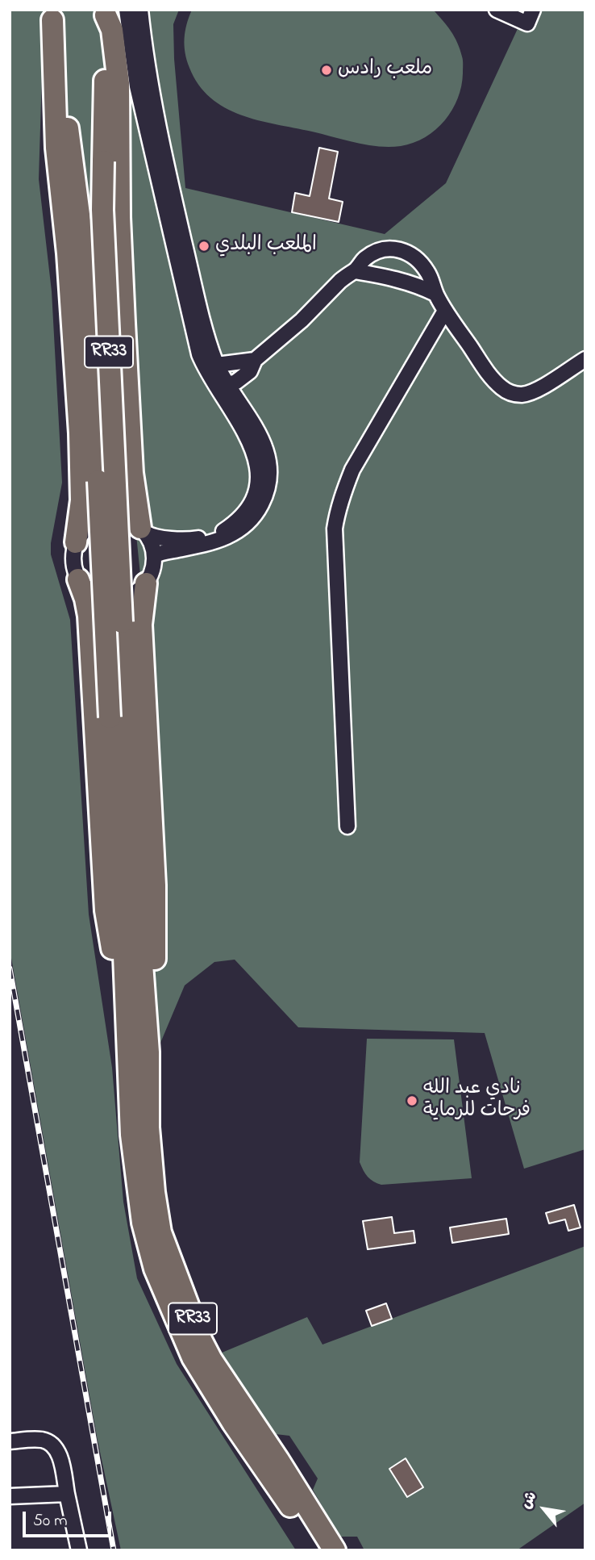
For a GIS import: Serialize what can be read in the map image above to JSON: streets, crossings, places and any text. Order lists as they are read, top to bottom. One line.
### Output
{"streets":{"highway":["RR33"]},"places":["ملعب رادس","الملعب البلدي","نادي عبد الله فرحات للرماية"],"scale_bar":"50 m","north":"top left"}
